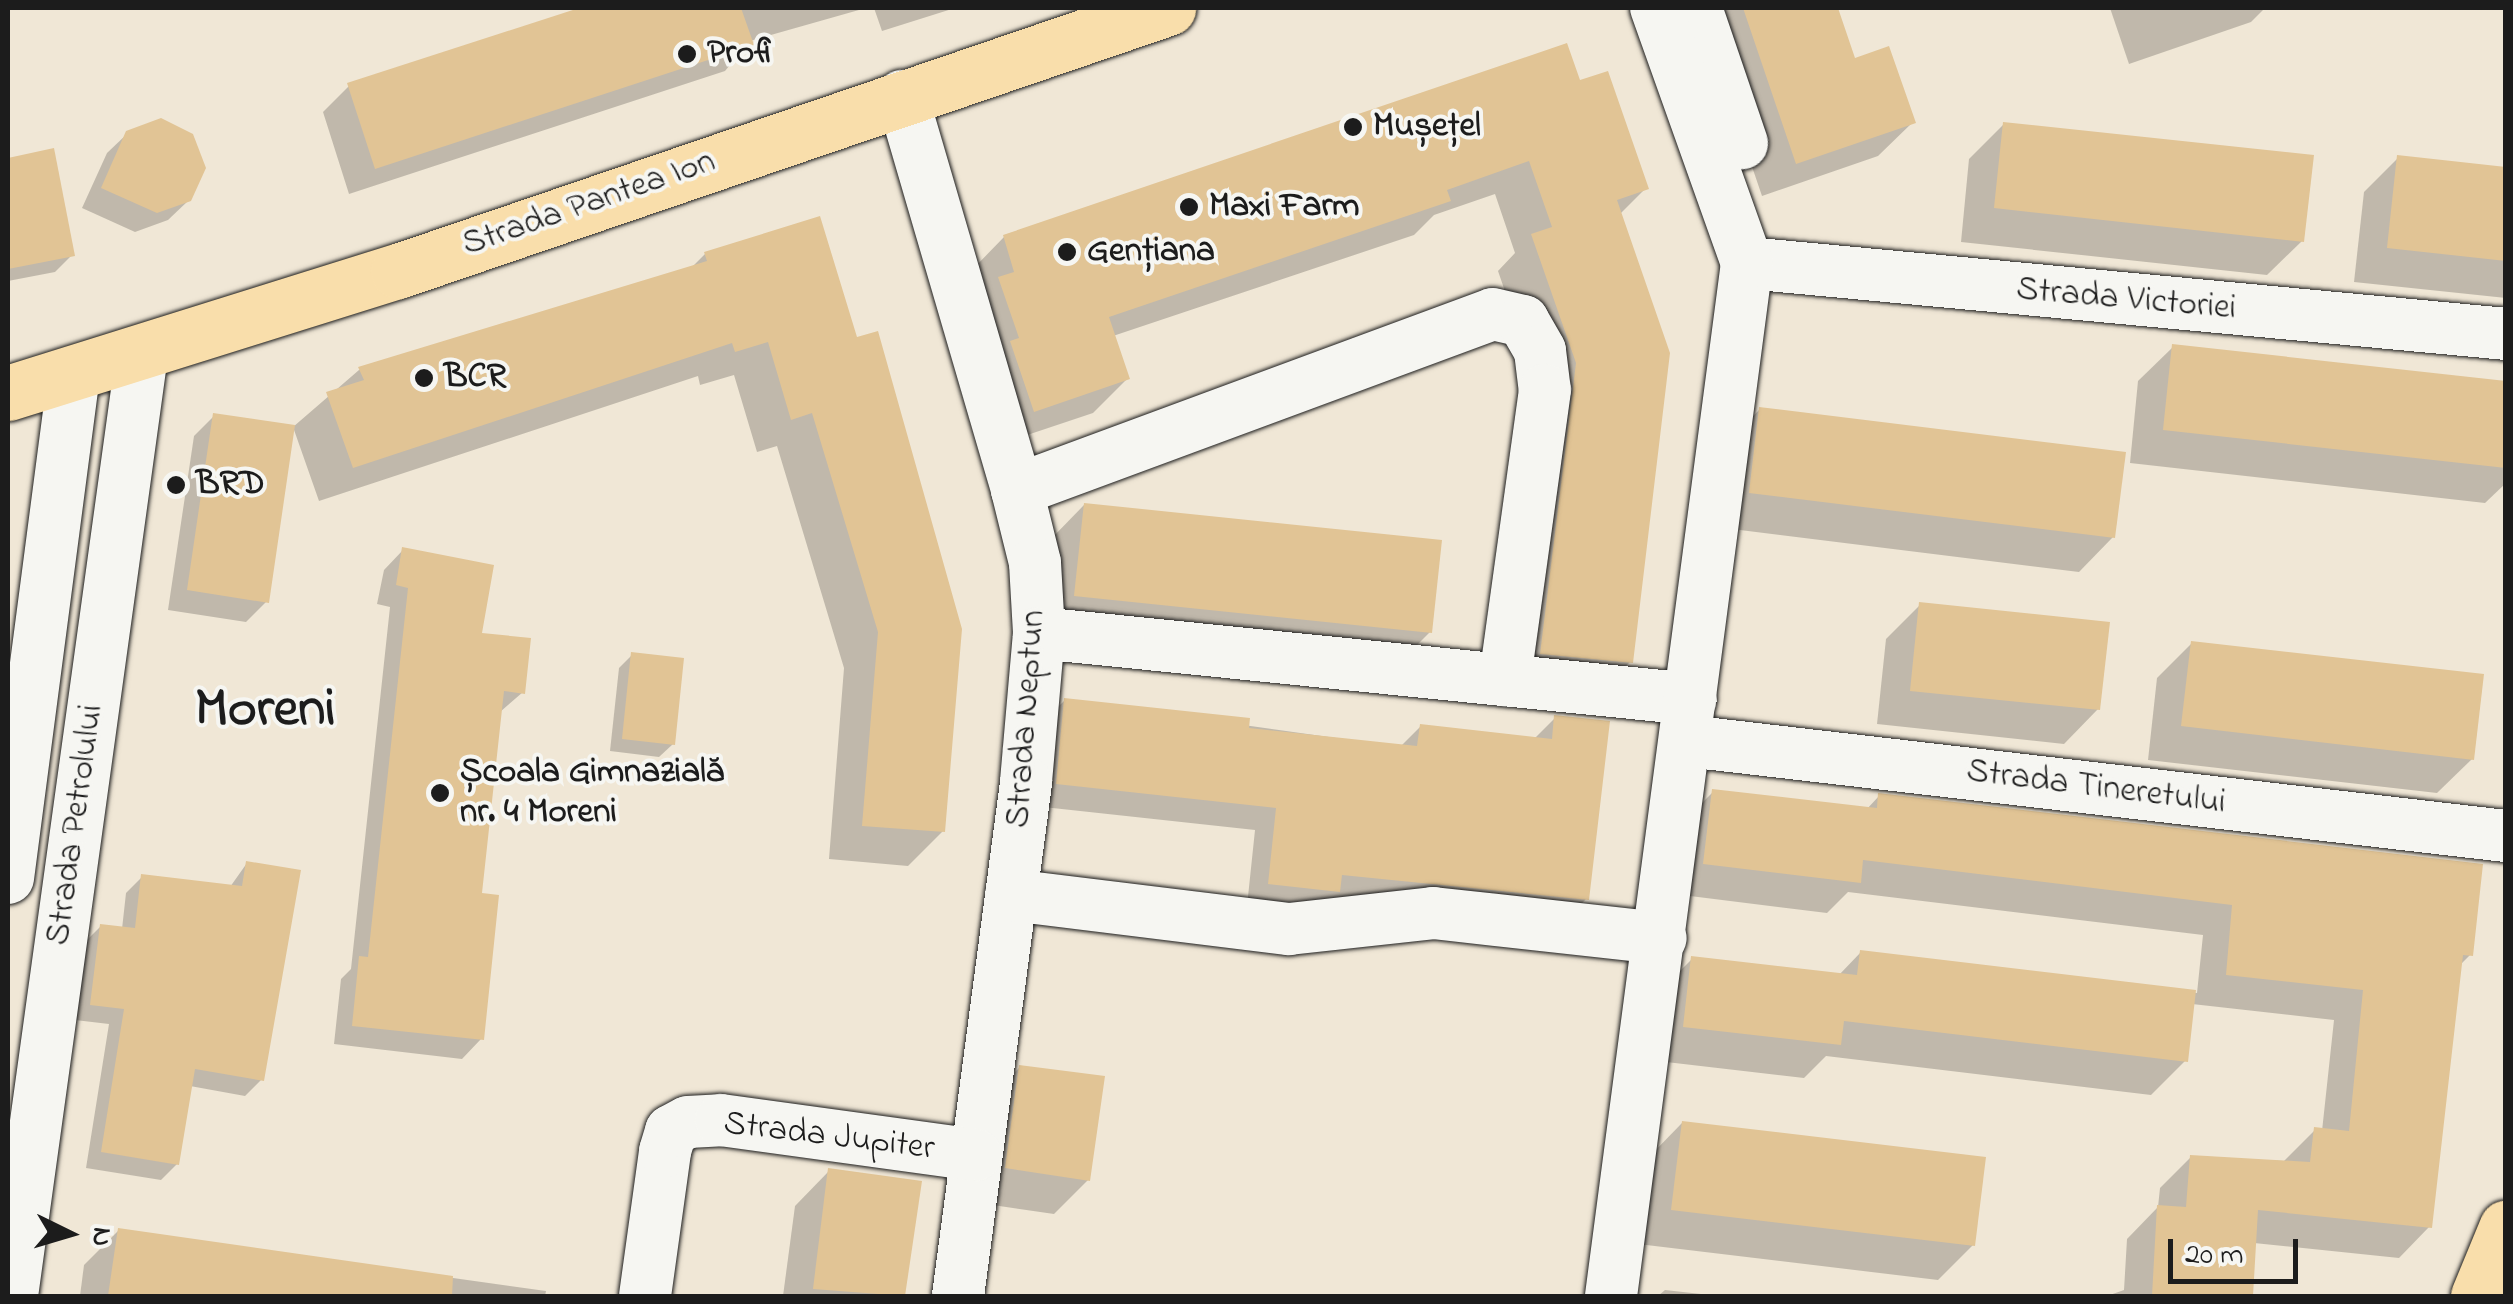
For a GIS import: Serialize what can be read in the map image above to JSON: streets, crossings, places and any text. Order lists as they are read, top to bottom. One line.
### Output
{"streets":{"main road":["Strada Pantea Ion"],"street":["Strada Victoriei","Strada Neptun","Strada Tineretului","Strada Petrolului","Strada Jupiter"]},"crossings":[["Strada Pantea Ion","Strada Neptun"],["Strada Pantea Ion","Strada Petrolului"],["Strada Neptun","Strada Tineretului"],["Strada Neptun","Strada Jupiter"]],"districts":["Moreni"],"places":["Profi","Mușețel","Maxi Farm","Gențiana","BCR","BRD","Școala Gimnazială nr. 4 Moreni"],"scale_bar":"20 m","north":"right"}
